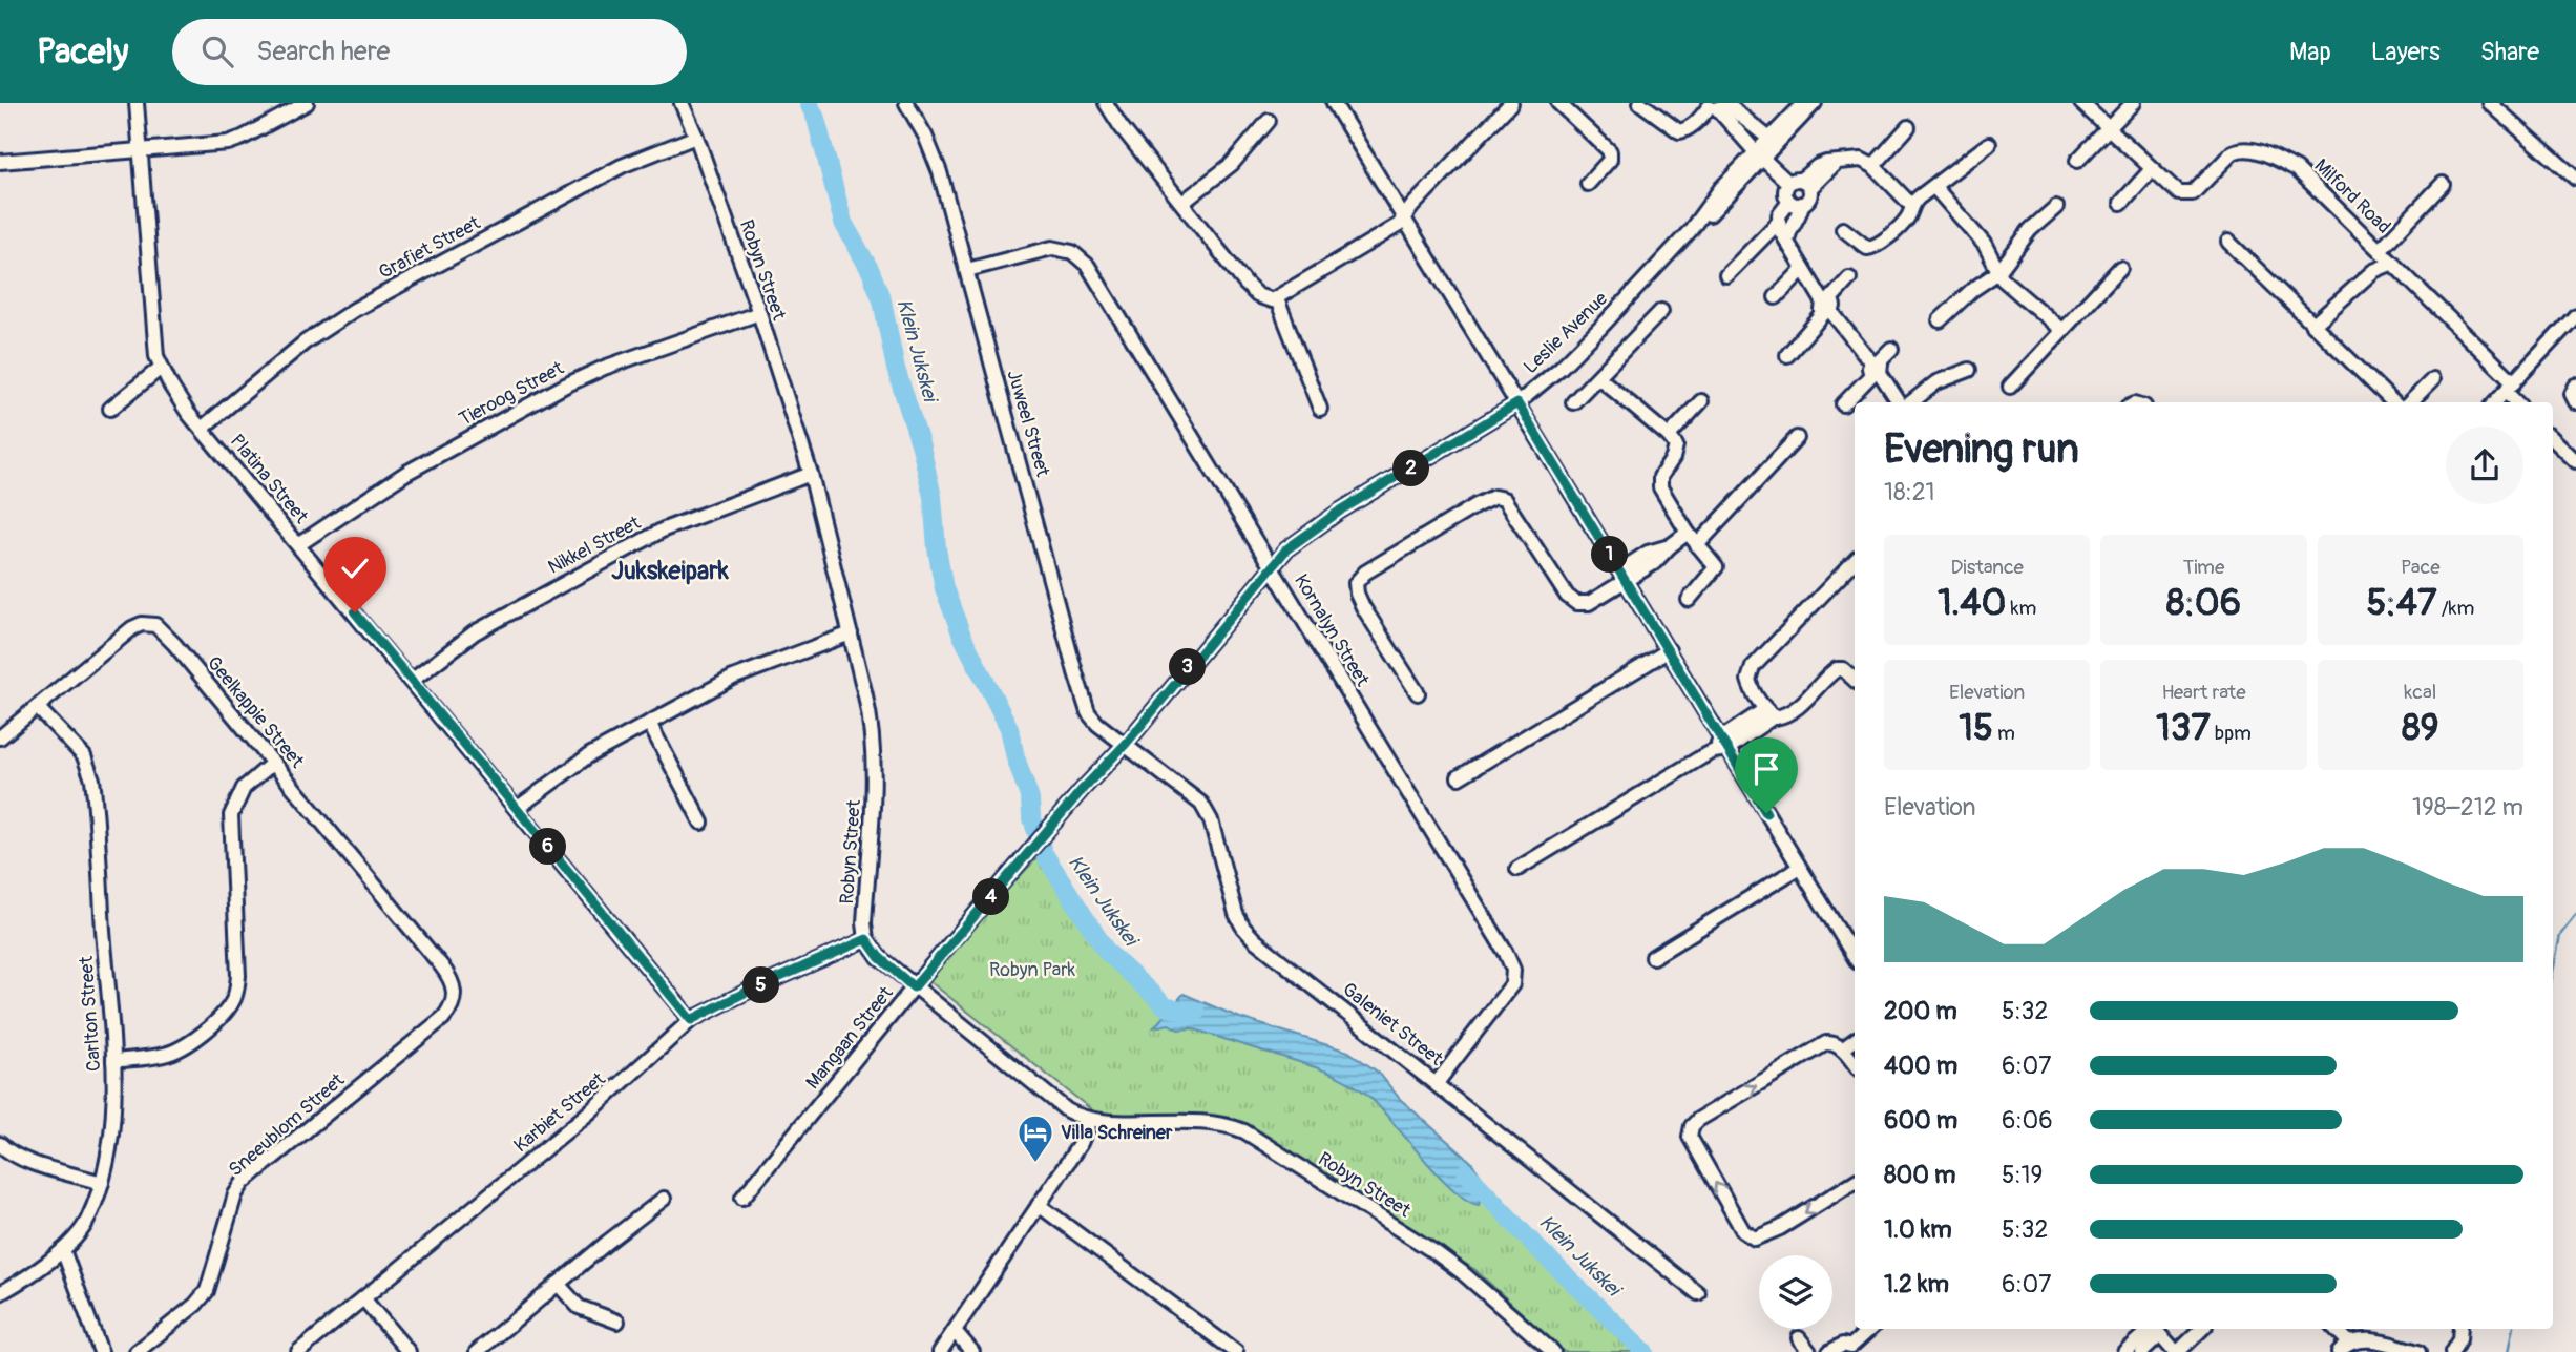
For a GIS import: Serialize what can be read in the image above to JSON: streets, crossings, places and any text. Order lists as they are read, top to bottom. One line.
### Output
{"streets":{"street":["Milford Road","Grafiet Street","Robyn Street","Leslie Avenue","Tieroog Street","Juweel Street","Platina Street","Nikkel Street","Kornalyn Street","Geelkappie Street","Carlton Street","Galeniet Street","Mangaan Street","Karbiet Street","Sneeublom Street"]},"crossings":[["Grafiet Street","Robyn Street"],["Grafiet Street","Platina Street"],["Robyn Street","Tieroog Street"],["Robyn Street","Nikkel Street"],["Robyn Street","Mangaan Street"],["Robyn Street","Karbiet Street"],["Leslie Avenue","Kornalyn Street"],["Leslie Avenue","Mangaan Street"],["Tieroog Street","Platina Street"],["Juweel Street","Kornalyn Street"],["Juweel Street","Galeniet Street"],["Juweel Street","Mangaan Street"],["Platina Street","Nikkel Street"],["Platina Street","Karbiet Street"],["Kornalyn Street","Galeniet Street"],["Kornalyn Street","Mangaan Street"],["Geelkappie Street","Carlton Street"],["Geelkappie Street","Sneeublom Street"],["Galeniet Street","Mangaan Street"]],"districts":["Jukskeipark"],"water":["Klein Jukskei"],"parks":["Robyn Park"],"places":{"hotel":["Villa Schreiner"]},"page":{"header":"Pacely","search":"Search here","nav":["Map","Layers","Share"],"heading":["Evening run","18:21"],"pins":["2","1","3","6","4","5"],"stats":[["Distance","1.40 km"],["Time","8:06"],["Pace","5:47 /km"],["Elevation","15 m"],["Heart rate","137 bpm"],["kcal","89"]],"chart":["Elevation","198–212 m"],"list":[{"name":"200 m","note":"5:32"},{"name":"400 m","note":"6:07"},{"name":"600 m","note":"6:06"},{"name":"800 m","note":"5:19"},{"name":"1.0 km","note":"5:32"},{"name":"1.2 km","note":"6:07"}]}}
